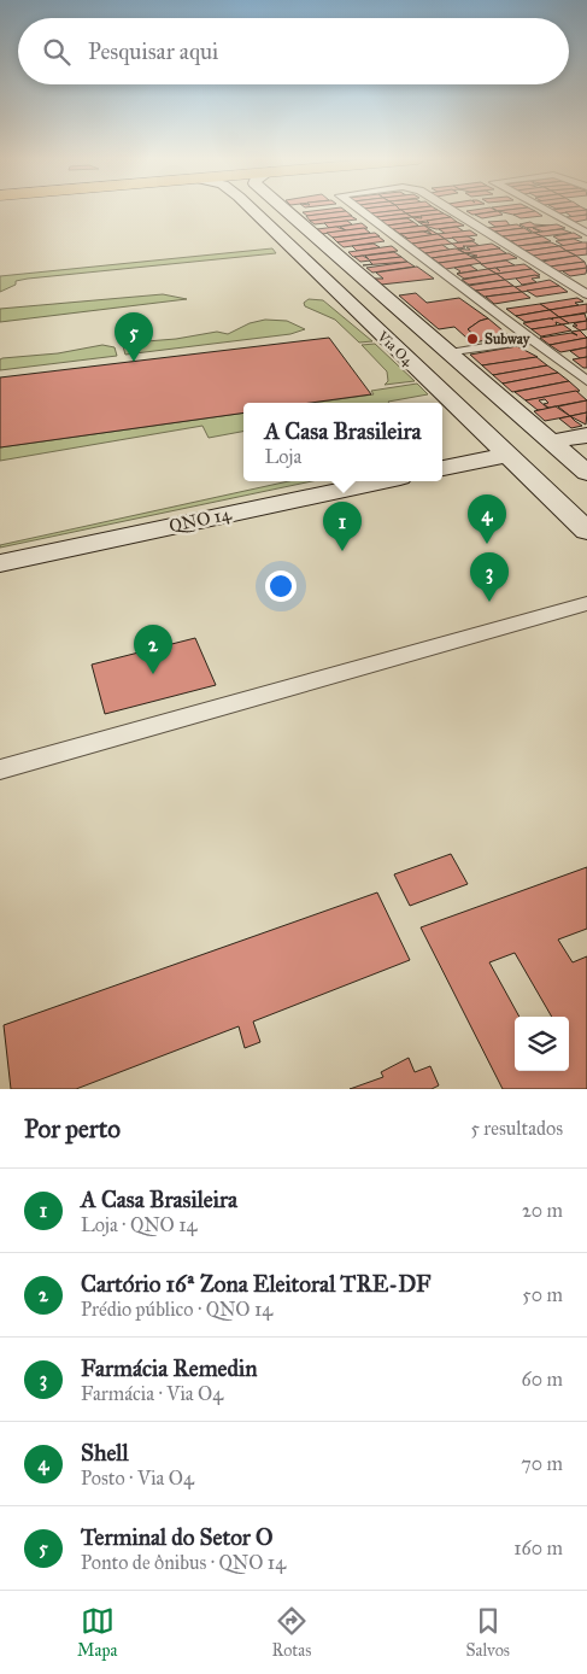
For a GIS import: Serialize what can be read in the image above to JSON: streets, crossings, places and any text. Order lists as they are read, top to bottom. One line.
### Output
{"streets":{"main road":["Via O4","QNO 14"]},"places":["Subway"],"page":{"search":"Pesquisar aqui","pins":["5","4","1","3","2"],"popup":["A Casa Brasileira","Loja"],"heading":["Por perto","5 resultados"],"list":[{"mark":"1","name":"A Casa Brasileira","note":"Loja · QNO 14","value":"20 m"},{"mark":"2","name":"Cartório 16ª Zona Eleitoral TRE-DF","note":"Prédio público · QNO 14","value":"50 m"},{"mark":"3","name":"Farmácia Remedin","note":"Farmácia · Via O4","value":"60 m"},{"mark":"4","name":"Shell","note":"Posto · Via O4","value":"70 m"},{"mark":"5","name":"Terminal do Setor O","note":"Ponto de ônibus · QNO 14","value":"160 m"}],"nav":["Mapa","Rotas","Salvos"]}}
